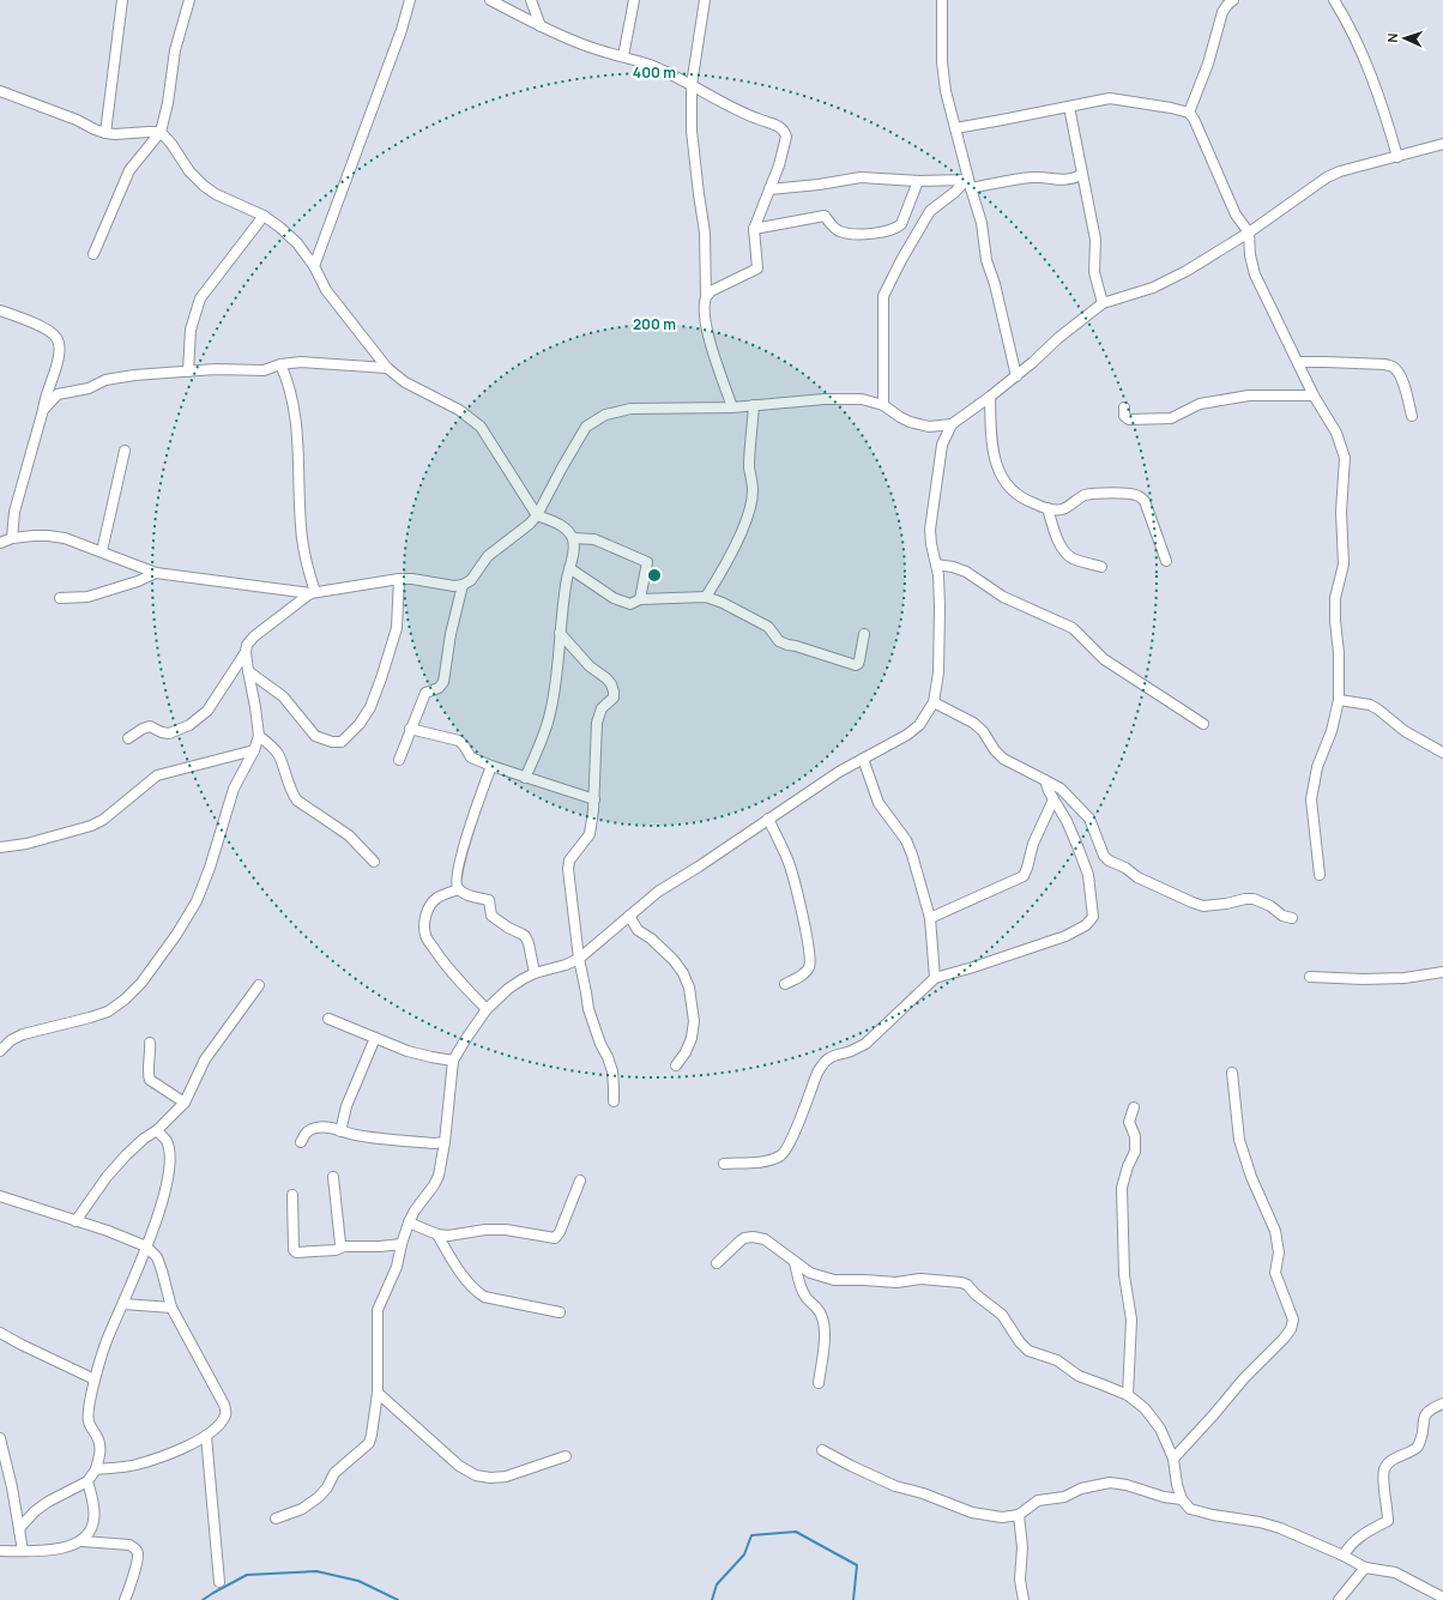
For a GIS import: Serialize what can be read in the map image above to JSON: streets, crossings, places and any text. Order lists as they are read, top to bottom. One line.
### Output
{"north":"left","rings":["400 m","200 m"]}
